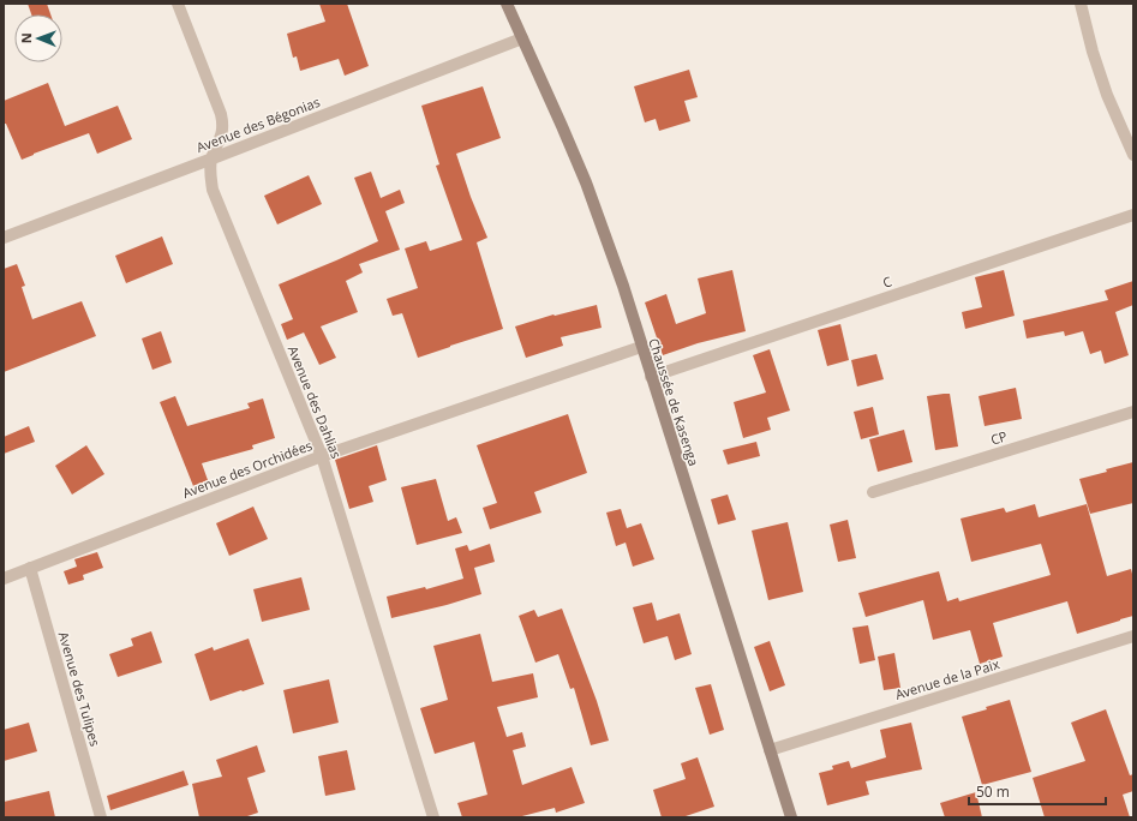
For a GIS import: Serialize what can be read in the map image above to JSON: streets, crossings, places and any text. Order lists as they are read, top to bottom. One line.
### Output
{"streets":{"main road":["Chaussée de Kasenga"],"street":["Avenue des Bégonias","C","Avenue des Dahlias","CP","Avenue des Orchidées","Avenue de la Paix","Avenue des Tulipes"]},"crossings":[["Avenue des Bégonias","Avenue des Dahlias"],["Avenue des Bégonias","Chaussée de Kasenga"],["C","Chaussée de Kasenga"],["Avenue des Dahlias","Avenue des Orchidées"],["Chaussée de Kasenga","Avenue des Orchidées"],["Chaussée de Kasenga","Avenue de la Paix"],["Avenue des Orchidées","Avenue des Tulipes"]],"scale_bar":"50 m","north":"left"}
